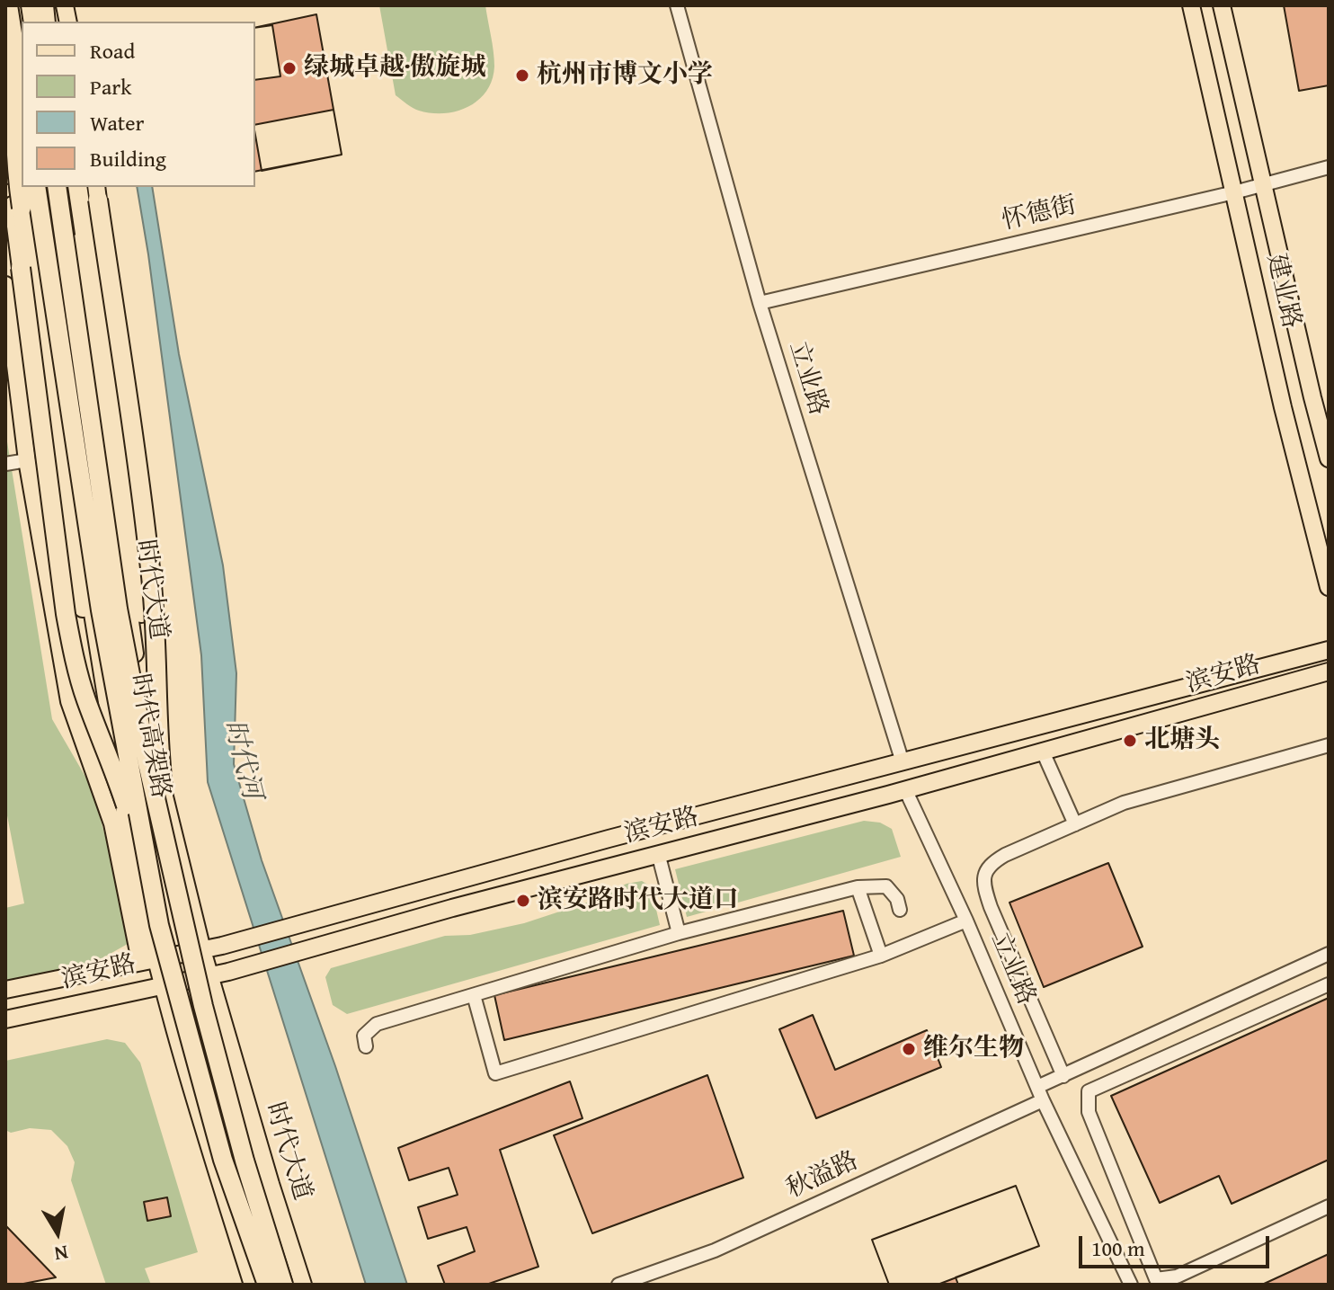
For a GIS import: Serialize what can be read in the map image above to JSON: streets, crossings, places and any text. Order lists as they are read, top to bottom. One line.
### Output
{"streets":{"highway":["时代高架路"],"main road":["建业路","时代大道","滨安路"],"street":["怀德街","立业路","秋溢路"]},"crossings":[["怀德街","建业路"],["怀德街","立业路"],["立业路","滨安路"],["立业路","秋溢路"],["时代大道","滨安路"]],"water":["时代河"],"places":["绿城卓越·傲旋城","杭州市博文小学","北塘头","滨安路时代大道口","维尔生物"],"legend":["Road","Park","Water","Building"],"scale_bar":"100 m","north":"bottom"}
